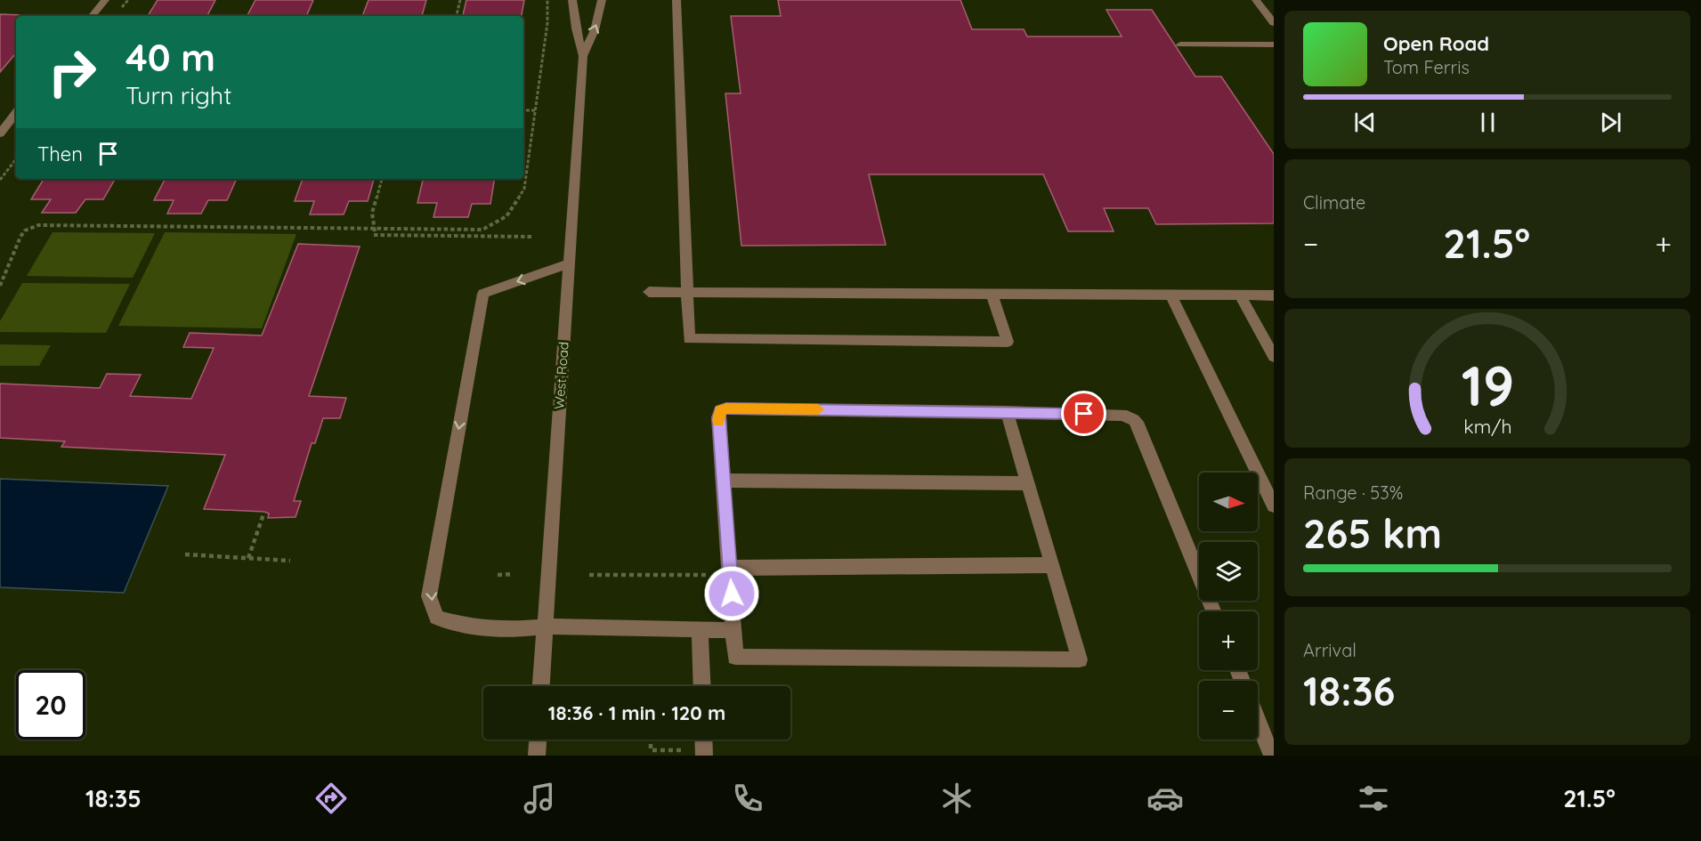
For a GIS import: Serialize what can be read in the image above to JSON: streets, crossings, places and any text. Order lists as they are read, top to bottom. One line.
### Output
{"streets":{"street":["West Road"]},"north":"right","page":{"turn":["40 m","Turn right"],"song":["Open Road","Tom Ferris"],"then":"Then","tile":["Climate",["Range · 53%","265 km"],["Arrival","18:36"]],"heat":["−","21.5°","+"],"map_buttons":["+","−"],"limit":"20","trip":"18:36 · 1 min · 120 m","tabs":["18:35","21.5°"],"gauge":["19","km/h"]}}
